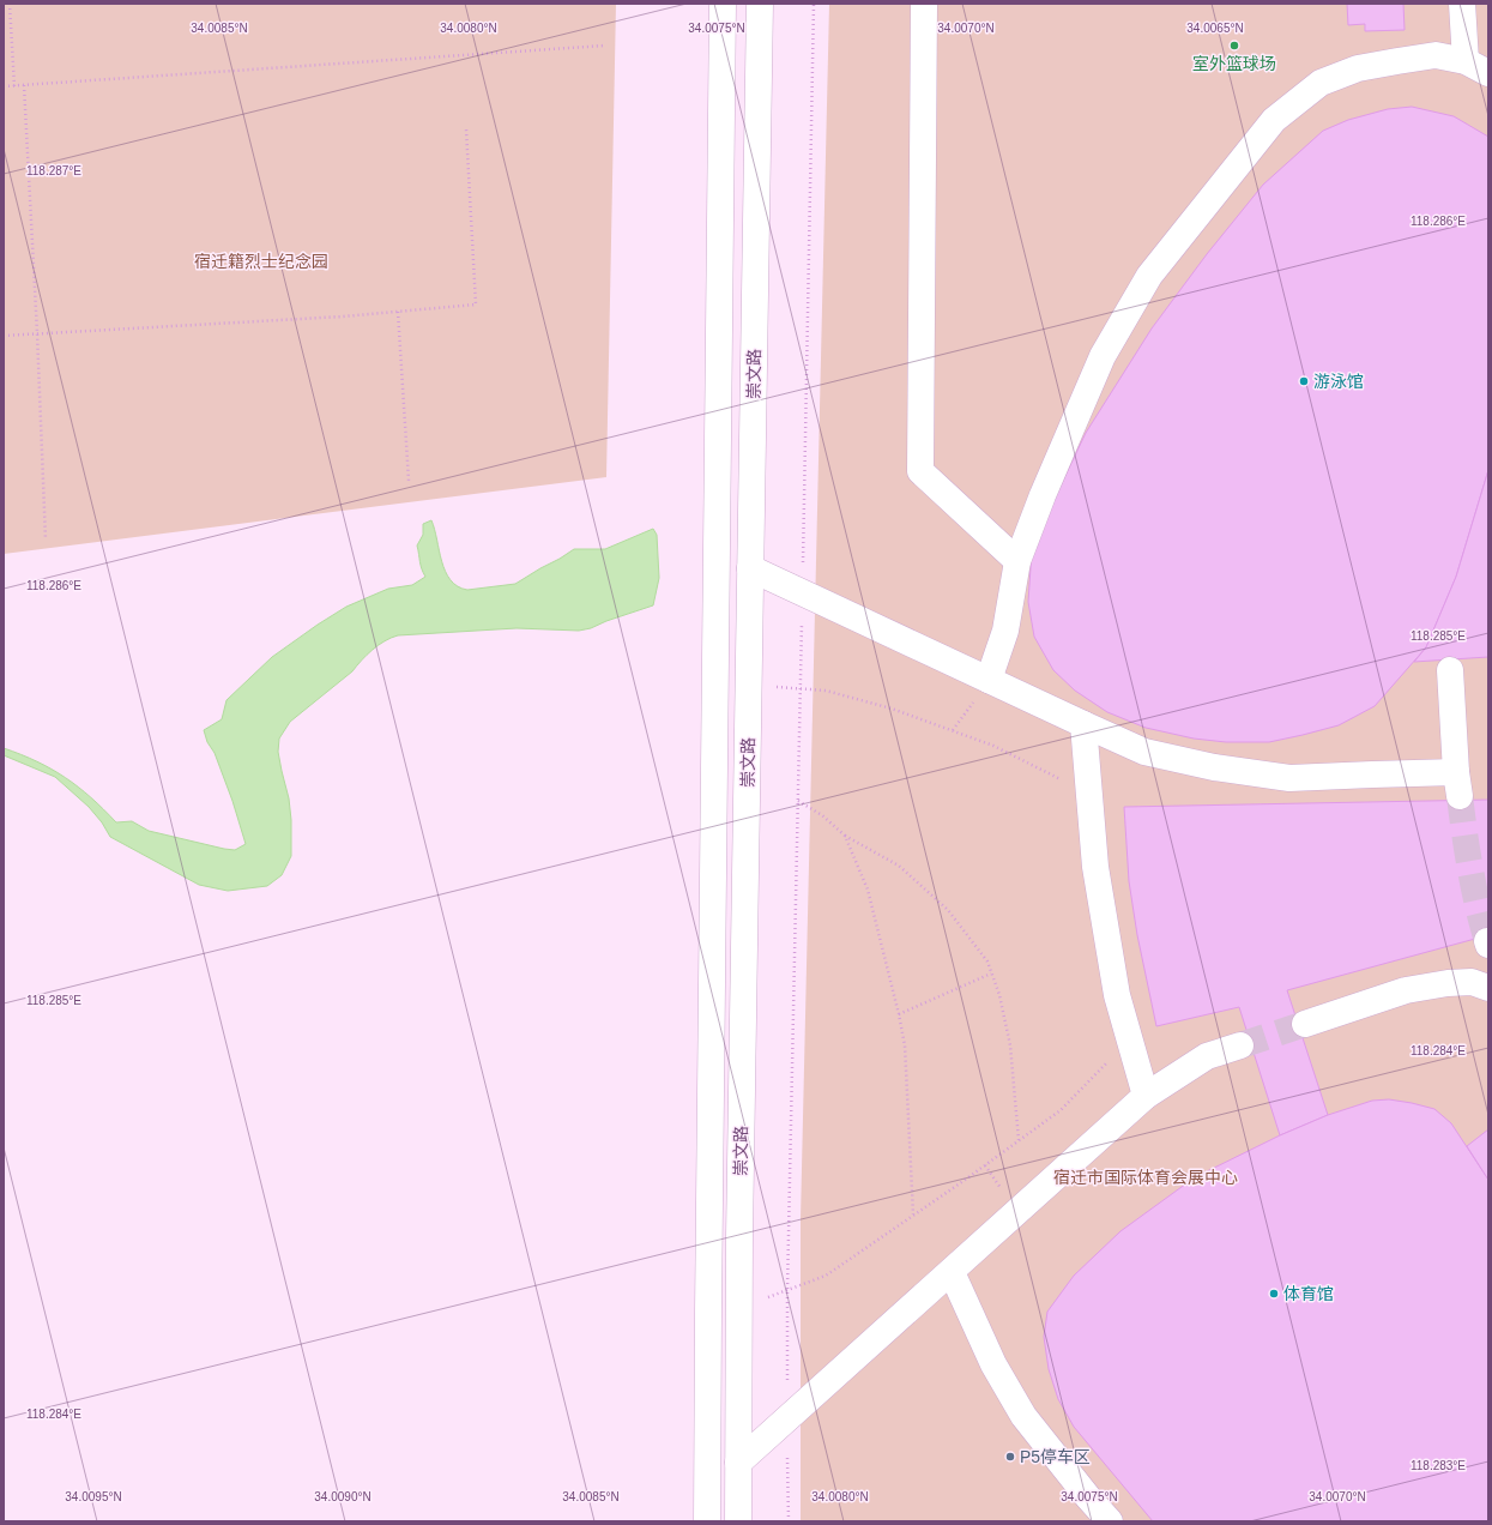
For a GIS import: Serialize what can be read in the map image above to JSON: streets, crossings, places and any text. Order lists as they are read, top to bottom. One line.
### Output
{"streets":{"street":["崇文路"]},"parks":["宿迁籍烈士纪念园","宿迁市国际体育会展中心"],"places":["室外篮球场","游泳馆","体育馆","P5停车区"],"coordinates":["34.0085°N","34.0080°N","34.0075°N","34.0070°N","34.0065°N","118.287°E","118.286°E","118.285°E","118.284°E","118.283°E","34.0095°N","34.0090°N"]}
